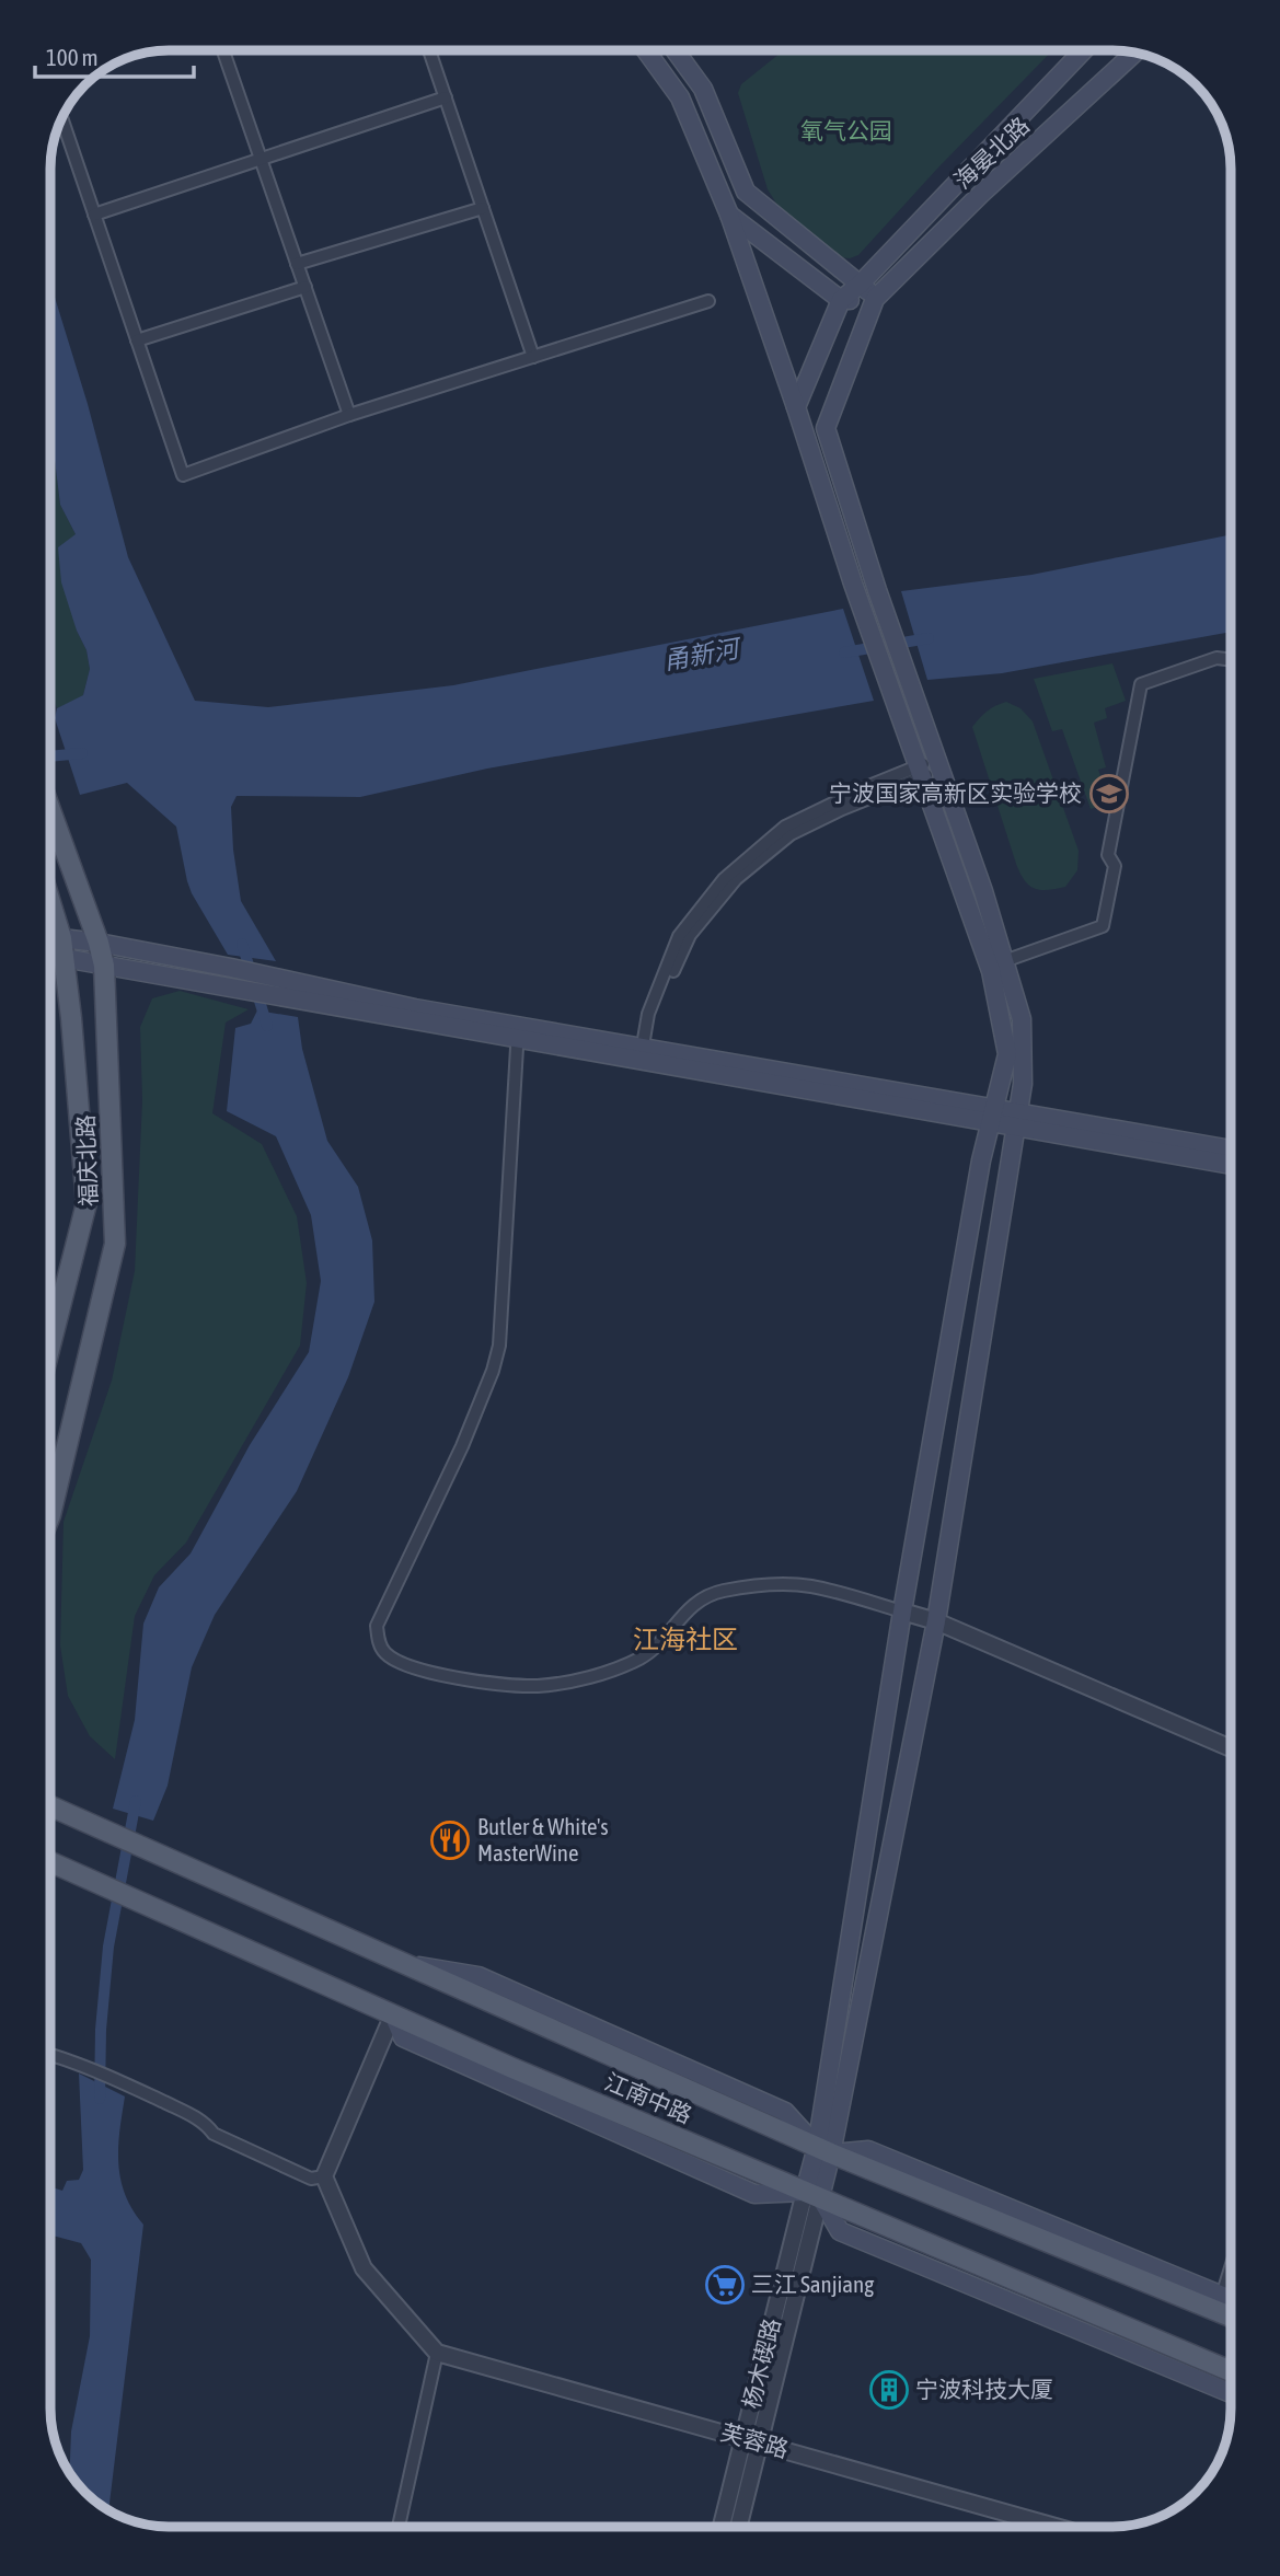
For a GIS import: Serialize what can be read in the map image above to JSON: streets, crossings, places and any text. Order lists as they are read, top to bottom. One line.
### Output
{"streets":{"main road":["海晏北路","福庆北路","江南中路"],"street":["杨木碶路","芙蓉路"]},"crossings":[["江南中路","杨木碶路"],["杨木碶路","芙蓉路"]],"districts":["江海社区"],"water":["甬新河"],"parks":["氧气公园"],"places":{"school or university":["宁波国家高新区实验学校"],"restaurant":["Butler & White's MasterWine"],"supermarket":["三江 Sanjiang"],"building":["宁波科技大厦"]},"scale_bar":"100 m"}
